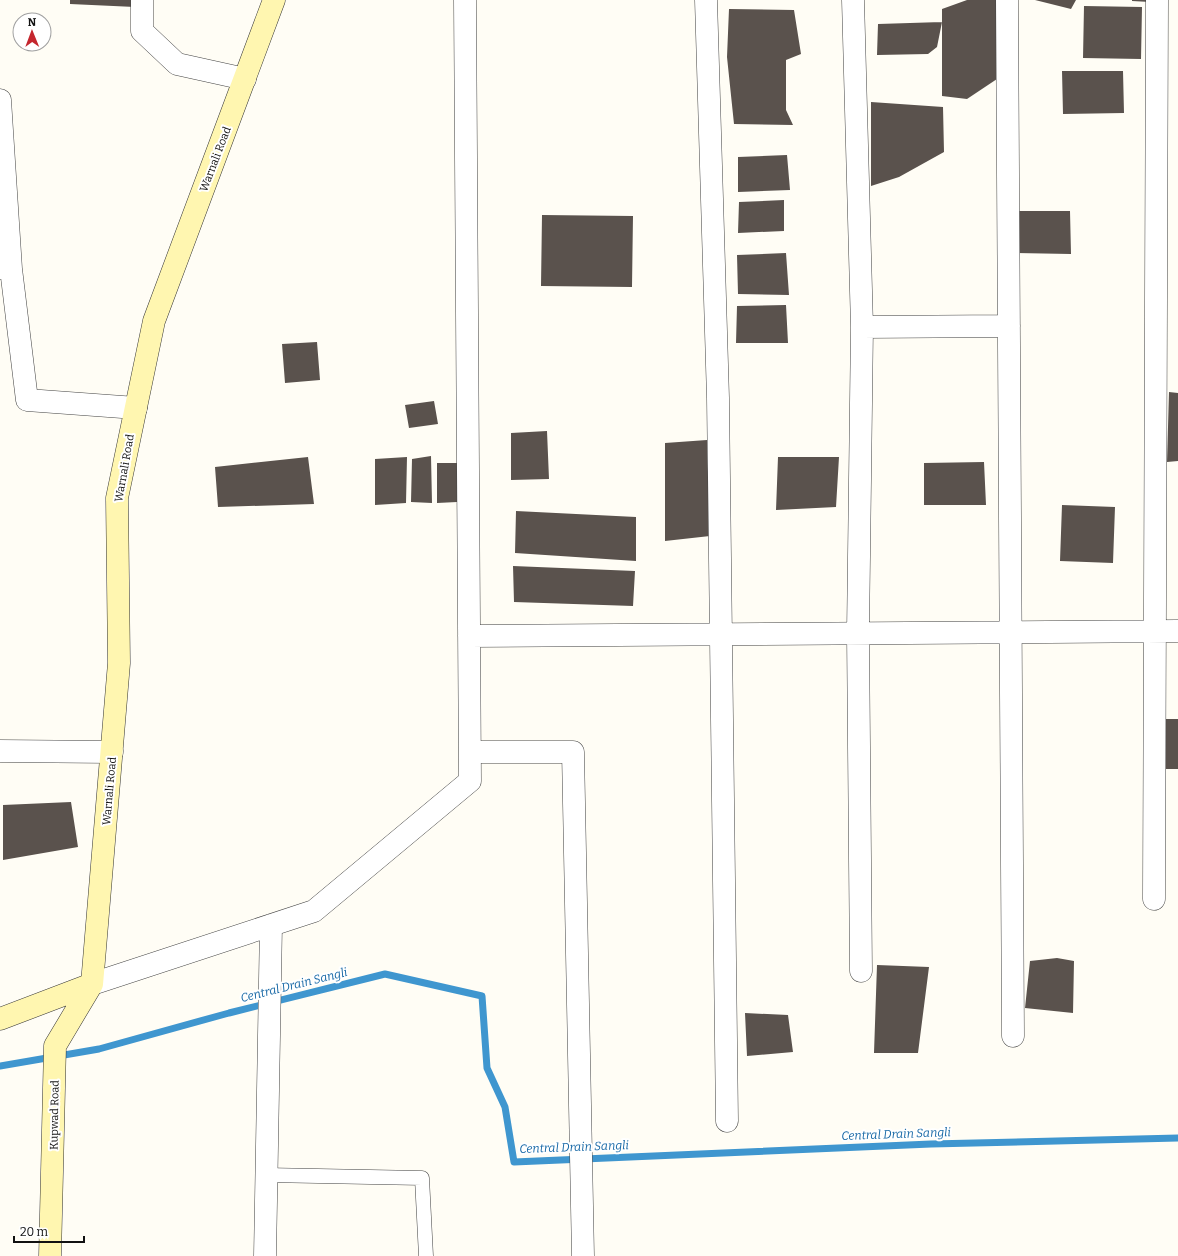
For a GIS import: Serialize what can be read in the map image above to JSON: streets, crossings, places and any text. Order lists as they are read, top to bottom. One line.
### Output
{"streets":{"main road":["Warnali Road","Kupwad Road"]},"crossings":[["Warnali Road","Kupwad Road"]],"water":["Central Drain Sangli"],"scale_bar":"20 m","north":"top"}
